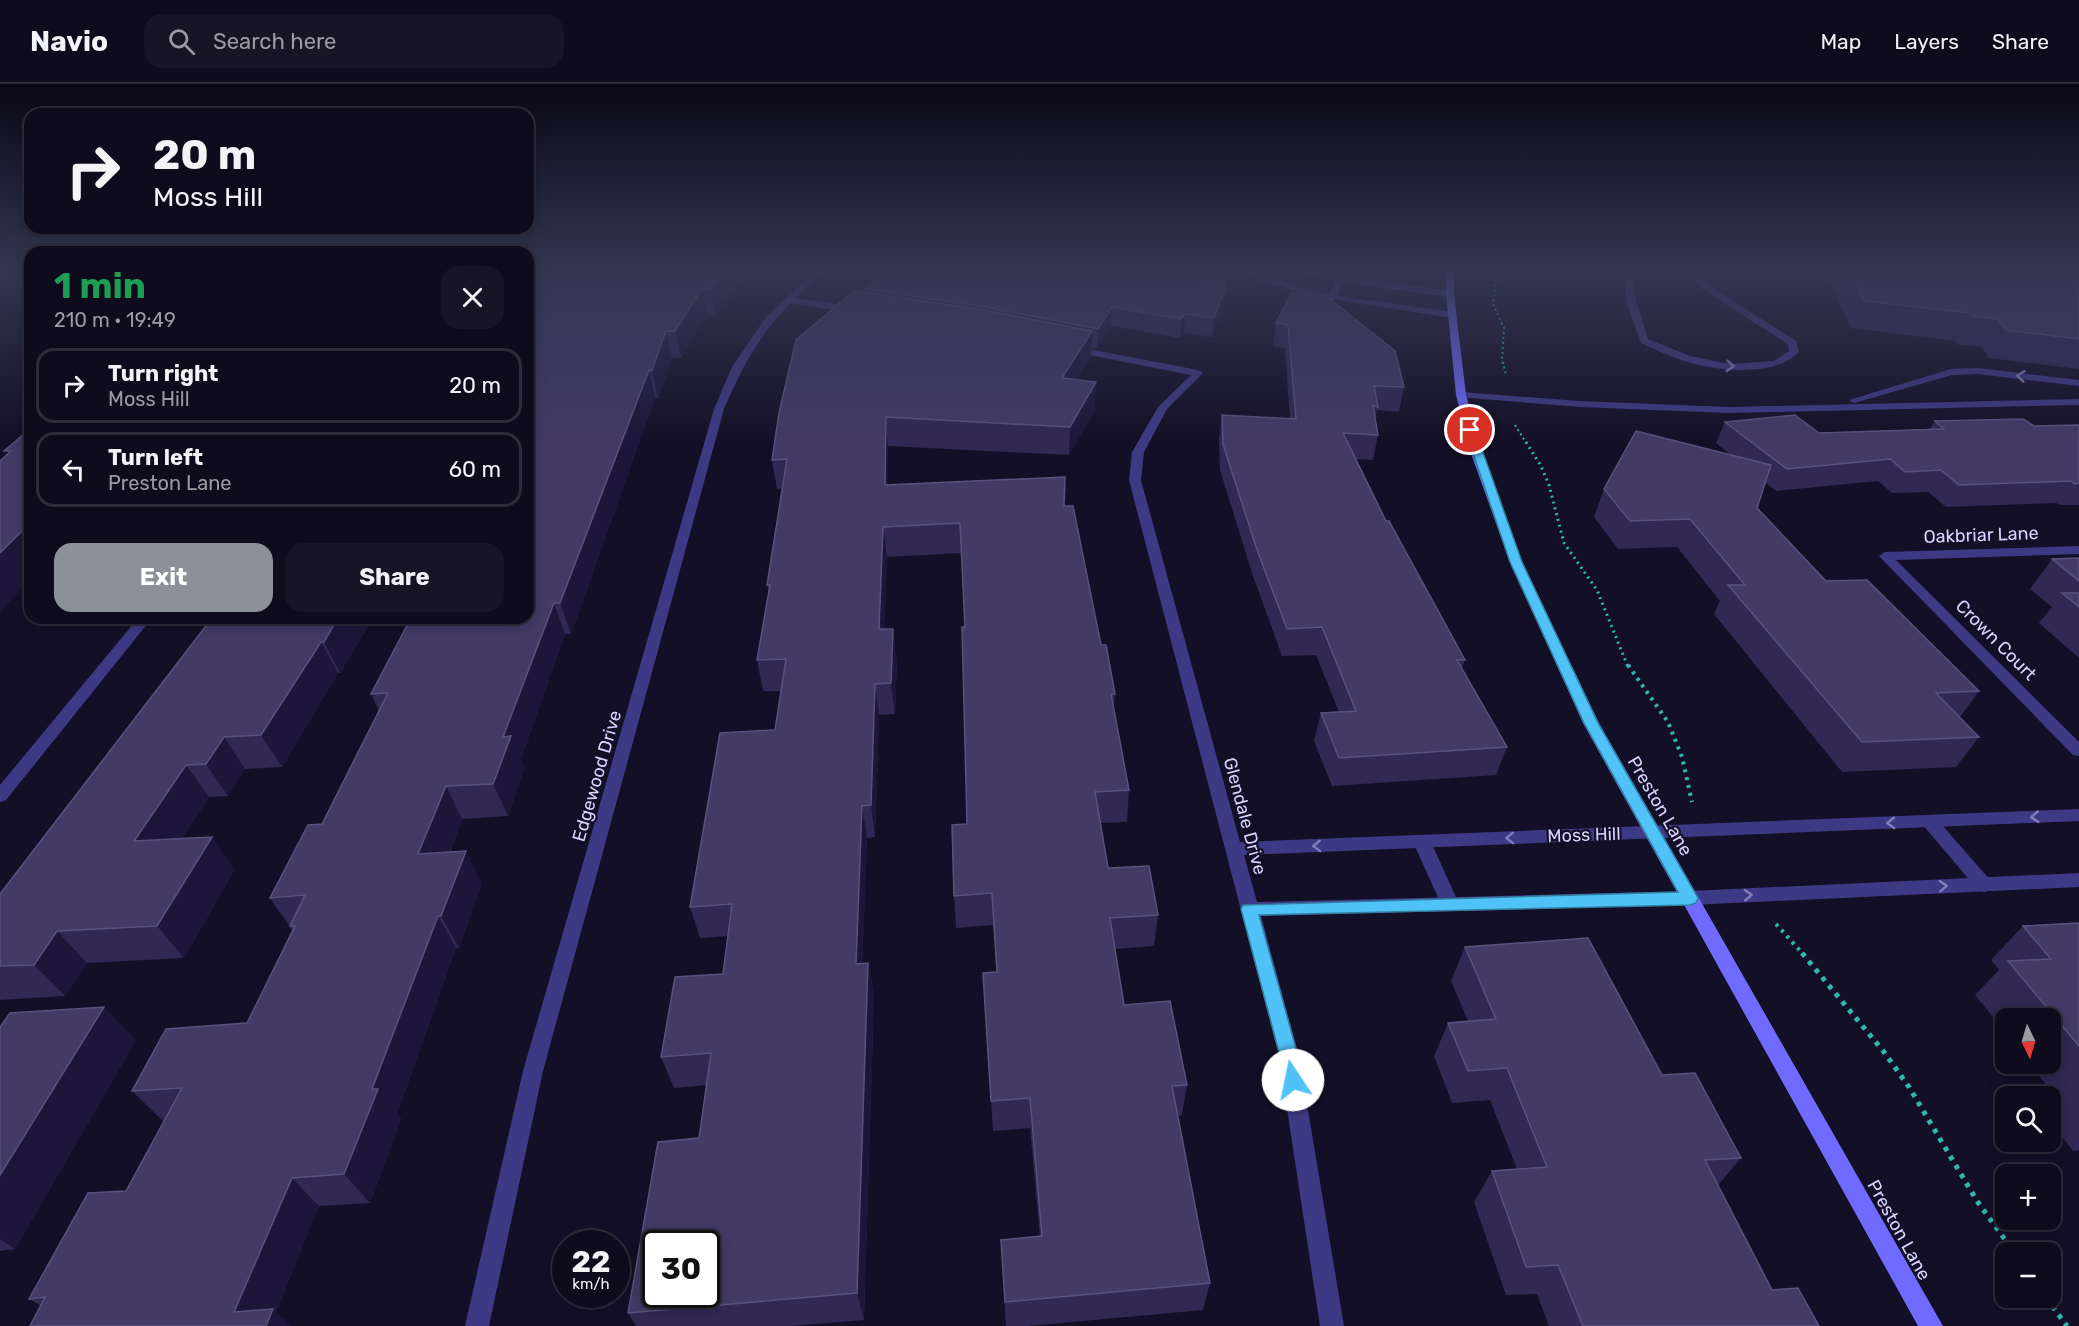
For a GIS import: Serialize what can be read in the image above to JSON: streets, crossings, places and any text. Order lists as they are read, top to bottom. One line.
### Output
{"streets":{"street":["Oakbriar Lane","Crown Court","Edgewood Drive","Preston Lane","Glendale Drive","Moss Hill"]},"crossings":[["Oakbriar Lane","Crown Court"],["Preston Lane","Moss Hill"],["Glendale Drive","Moss Hill"]],"north":"bottom","page":{"header":"Navio","search":"Search here","nav":["Map","Layers","Share"],"turn":["20 m","Moss Hill"],"heading":["1 min","210 m · 19:49"],"list":[{"name":"Turn right","note":"Moss Hill","value":"20 m"},{"name":"Turn left","note":"Preston Lane","value":"60 m"}],"buttons":["Exit","Share"],"map_buttons":["+","−"],"speed":"22 km/h","limit":"30"}}
